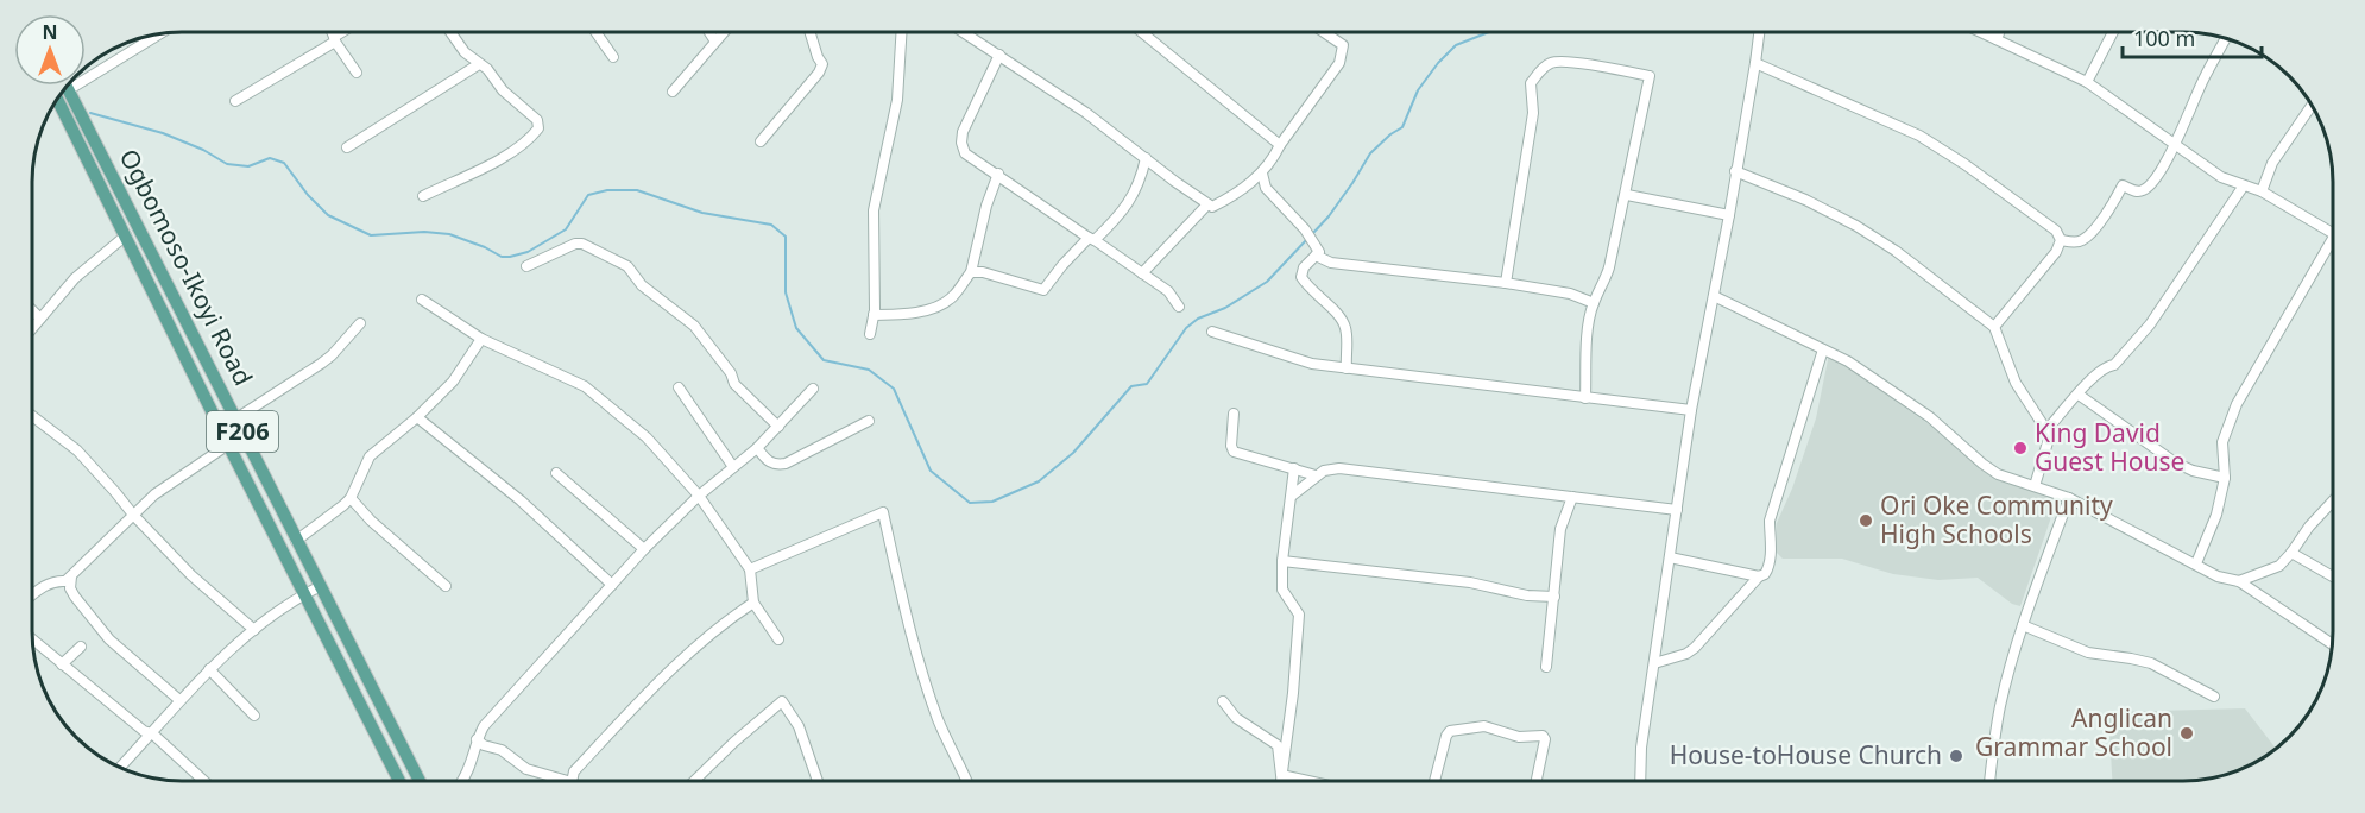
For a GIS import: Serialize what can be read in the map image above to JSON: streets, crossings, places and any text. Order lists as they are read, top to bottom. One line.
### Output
{"streets":{"main road":["Ogbomoso-Ikoyi Road","F206"]},"places":["King David Guest House","Ori Oke Community High Schools","Anglican Grammar School","House-toHouse Church"],"scale_bar":"100 m","north":"top"}
